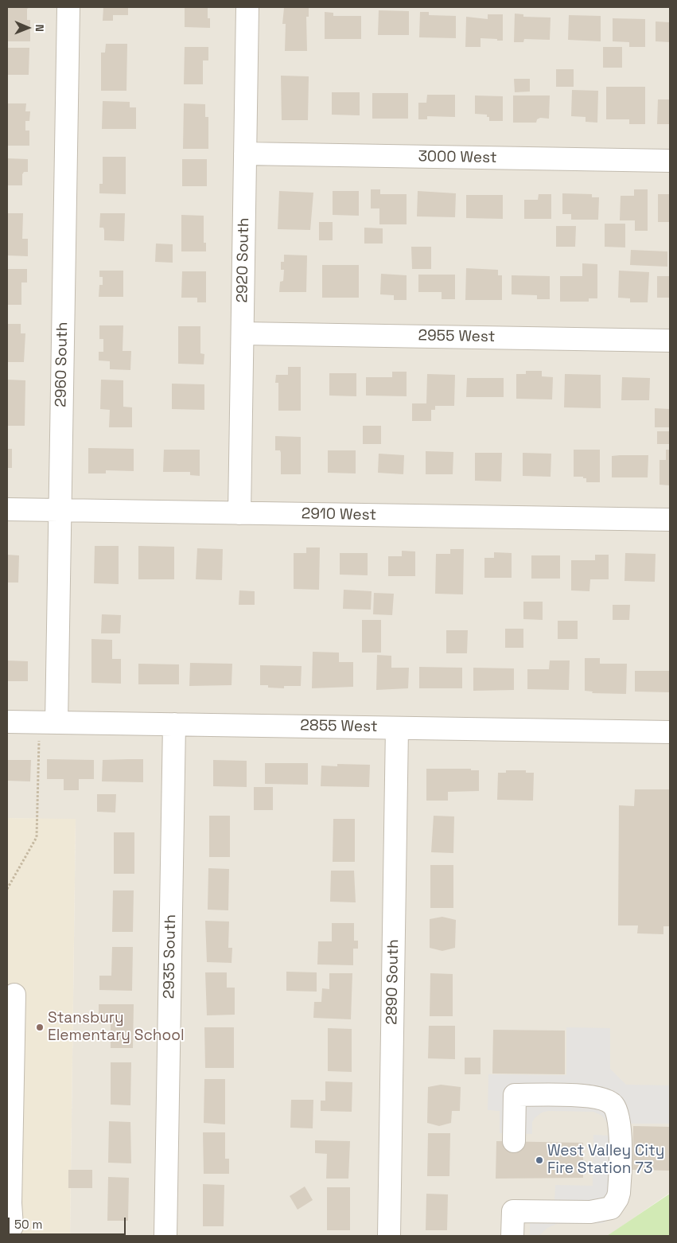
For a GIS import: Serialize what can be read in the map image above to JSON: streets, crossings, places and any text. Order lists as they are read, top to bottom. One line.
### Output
{"streets":{"street":["3000 West","2920 South","2955 West","2960 South","2910 West","2855 West","2935 South","2890 South"]},"crossings":[["3000 West","2920 South"],["2920 South","2955 West"],["2920 South","2910 West"],["2960 South","2910 West"],["2960 South","2855 West"],["2855 West","2935 South"],["2855 West","2890 South"]],"places":["Stansbury Elementary School","West Valley City Fire Station 73"],"scale_bar":"50 m","north":"right"}
